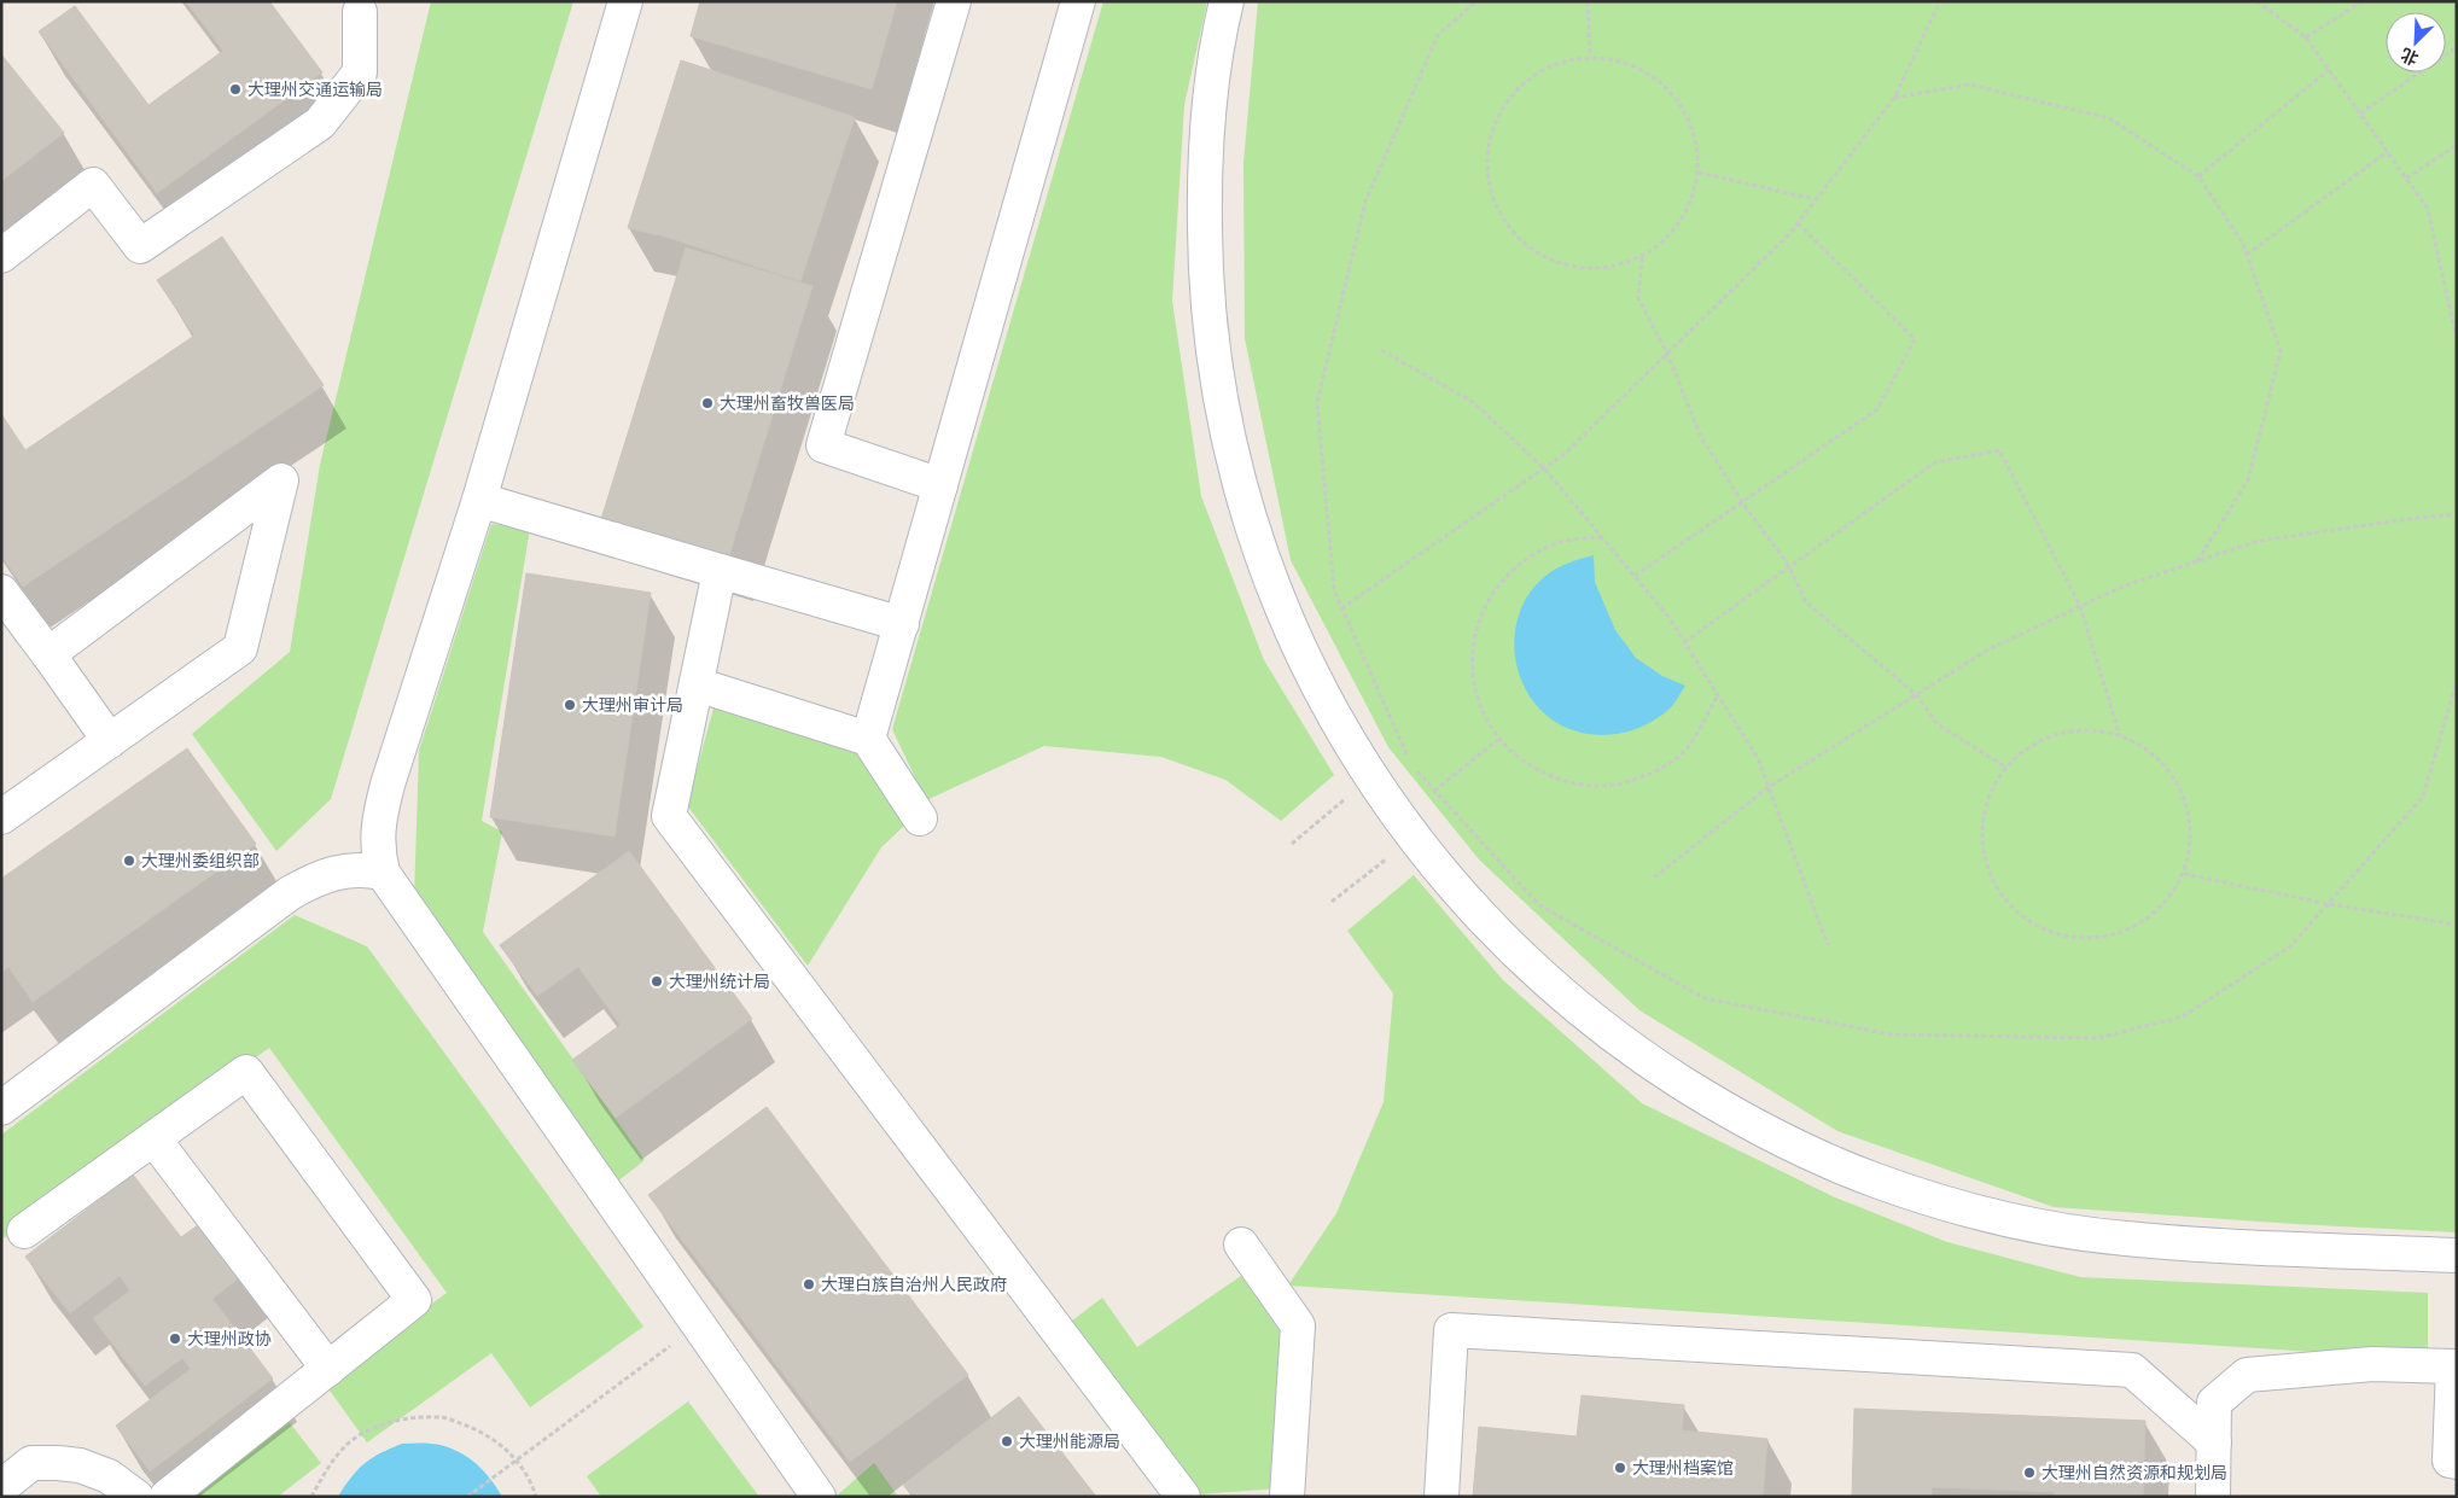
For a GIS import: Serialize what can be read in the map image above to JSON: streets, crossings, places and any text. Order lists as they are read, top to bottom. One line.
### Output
{"places":["大理州交通运输局","大理州畜牧兽医局","大理州审计局","大理州委组织部","大理州统计局","大理白族自治州人民政府","大理州政协","大理州能源局","大理州档案馆","大理州自然资源和规划局"],"north":"bottom left"}
